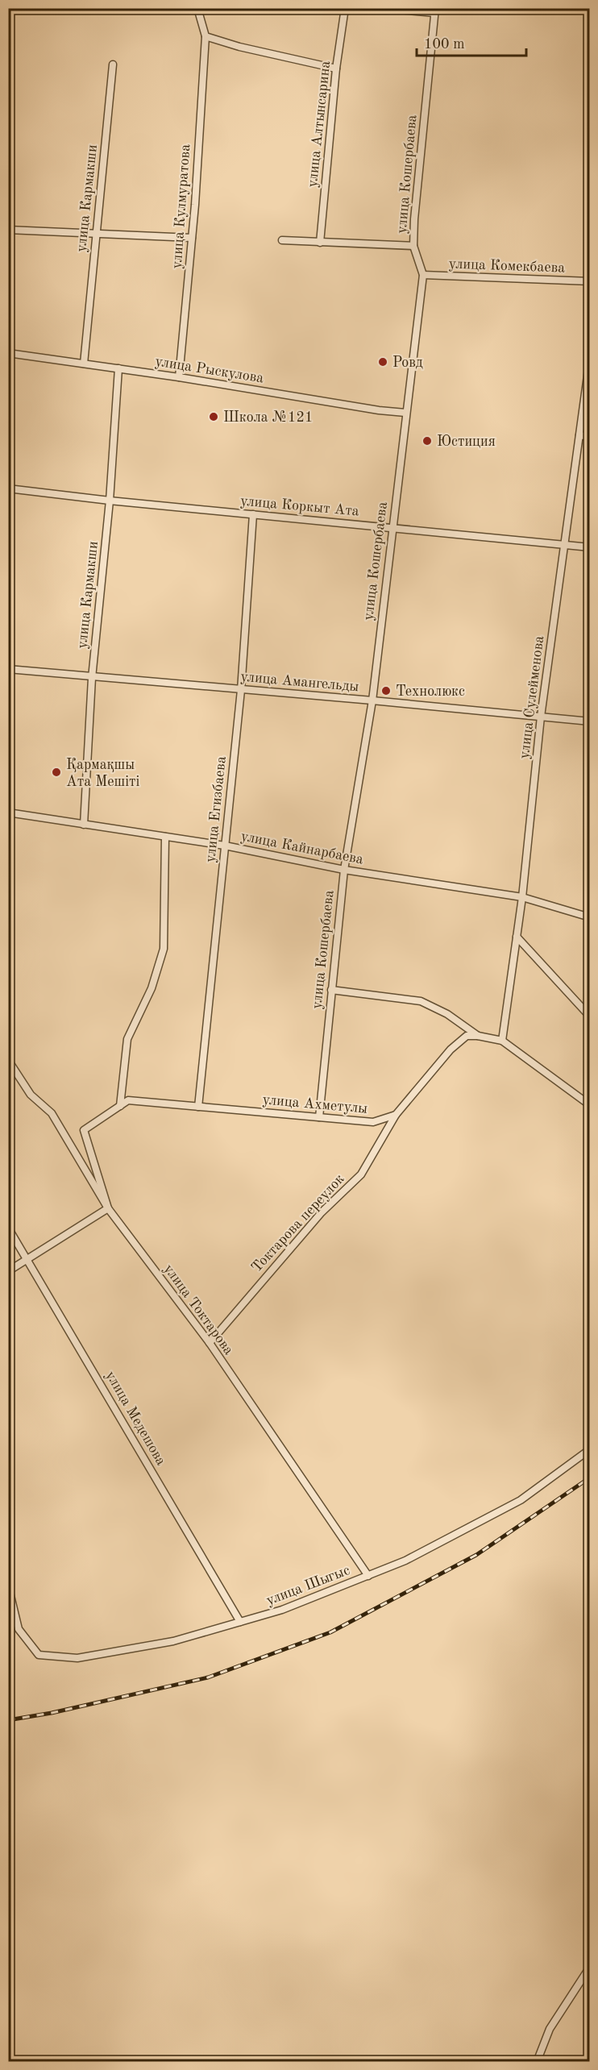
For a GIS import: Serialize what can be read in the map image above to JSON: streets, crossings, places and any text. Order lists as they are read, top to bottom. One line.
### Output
{"streets":{"street":["улица Алтынсарина","улица Кошербаева","улица Кармакши","улица Кулмуратова","улица Комекбаева","улица Рыскулова","улица Коркыт Ата","улица Амангельды","улица Сулейменова","улица Егизбаева","улица Кайнарбаева","улица Ахметулы","Токтарова переулок","улица Токтарова","улица Медешова","улица Шыгыс"]},"crossings":[["улица Кошербаева","улица Комекбаева"],["улица Кошербаева","улица Рыскулова"],["улица Кошербаева","улица Коркыт Ата"],["улица Кошербаева","улица Амангельды"],["улица Кошербаева","улица Кайнарбаева"],["улица Кошербаева","улица Ахметулы"],["улица Кармакши","улица Рыскулова"],["улица Кармакши","улица Коркыт Ата"],["улица Кармакши","улица Амангельды"],["улица Кармакши","улица Кайнарбаева"],["улица Кулмуратова","улица Рыскулова"],["улица Коркыт Ата","улица Сулейменова"],["улица Коркыт Ата","улица Егизбаева"],["улица Амангельды","улица Сулейменова"],["улица Амангельды","улица Егизбаева"],["улица Сулейменова","улица Кайнарбаева"],["улица Егизбаева","улица Кайнарбаева"],["улица Егизбаева","улица Ахметулы"],["улица Ахметулы","Токтарова переулок"],["улица Ахметулы","улица Токтарова"],["Токтарова переулок","улица Токтарова"],["улица Токтарова","улица Шыгыс"],["улица Медешова","улица Шыгыс"]],"places":["Ровд","Школа №121","Юстиция","Технолюкс","Қармақшы Ата Мешіті"],"scale_bar":"100 m"}
